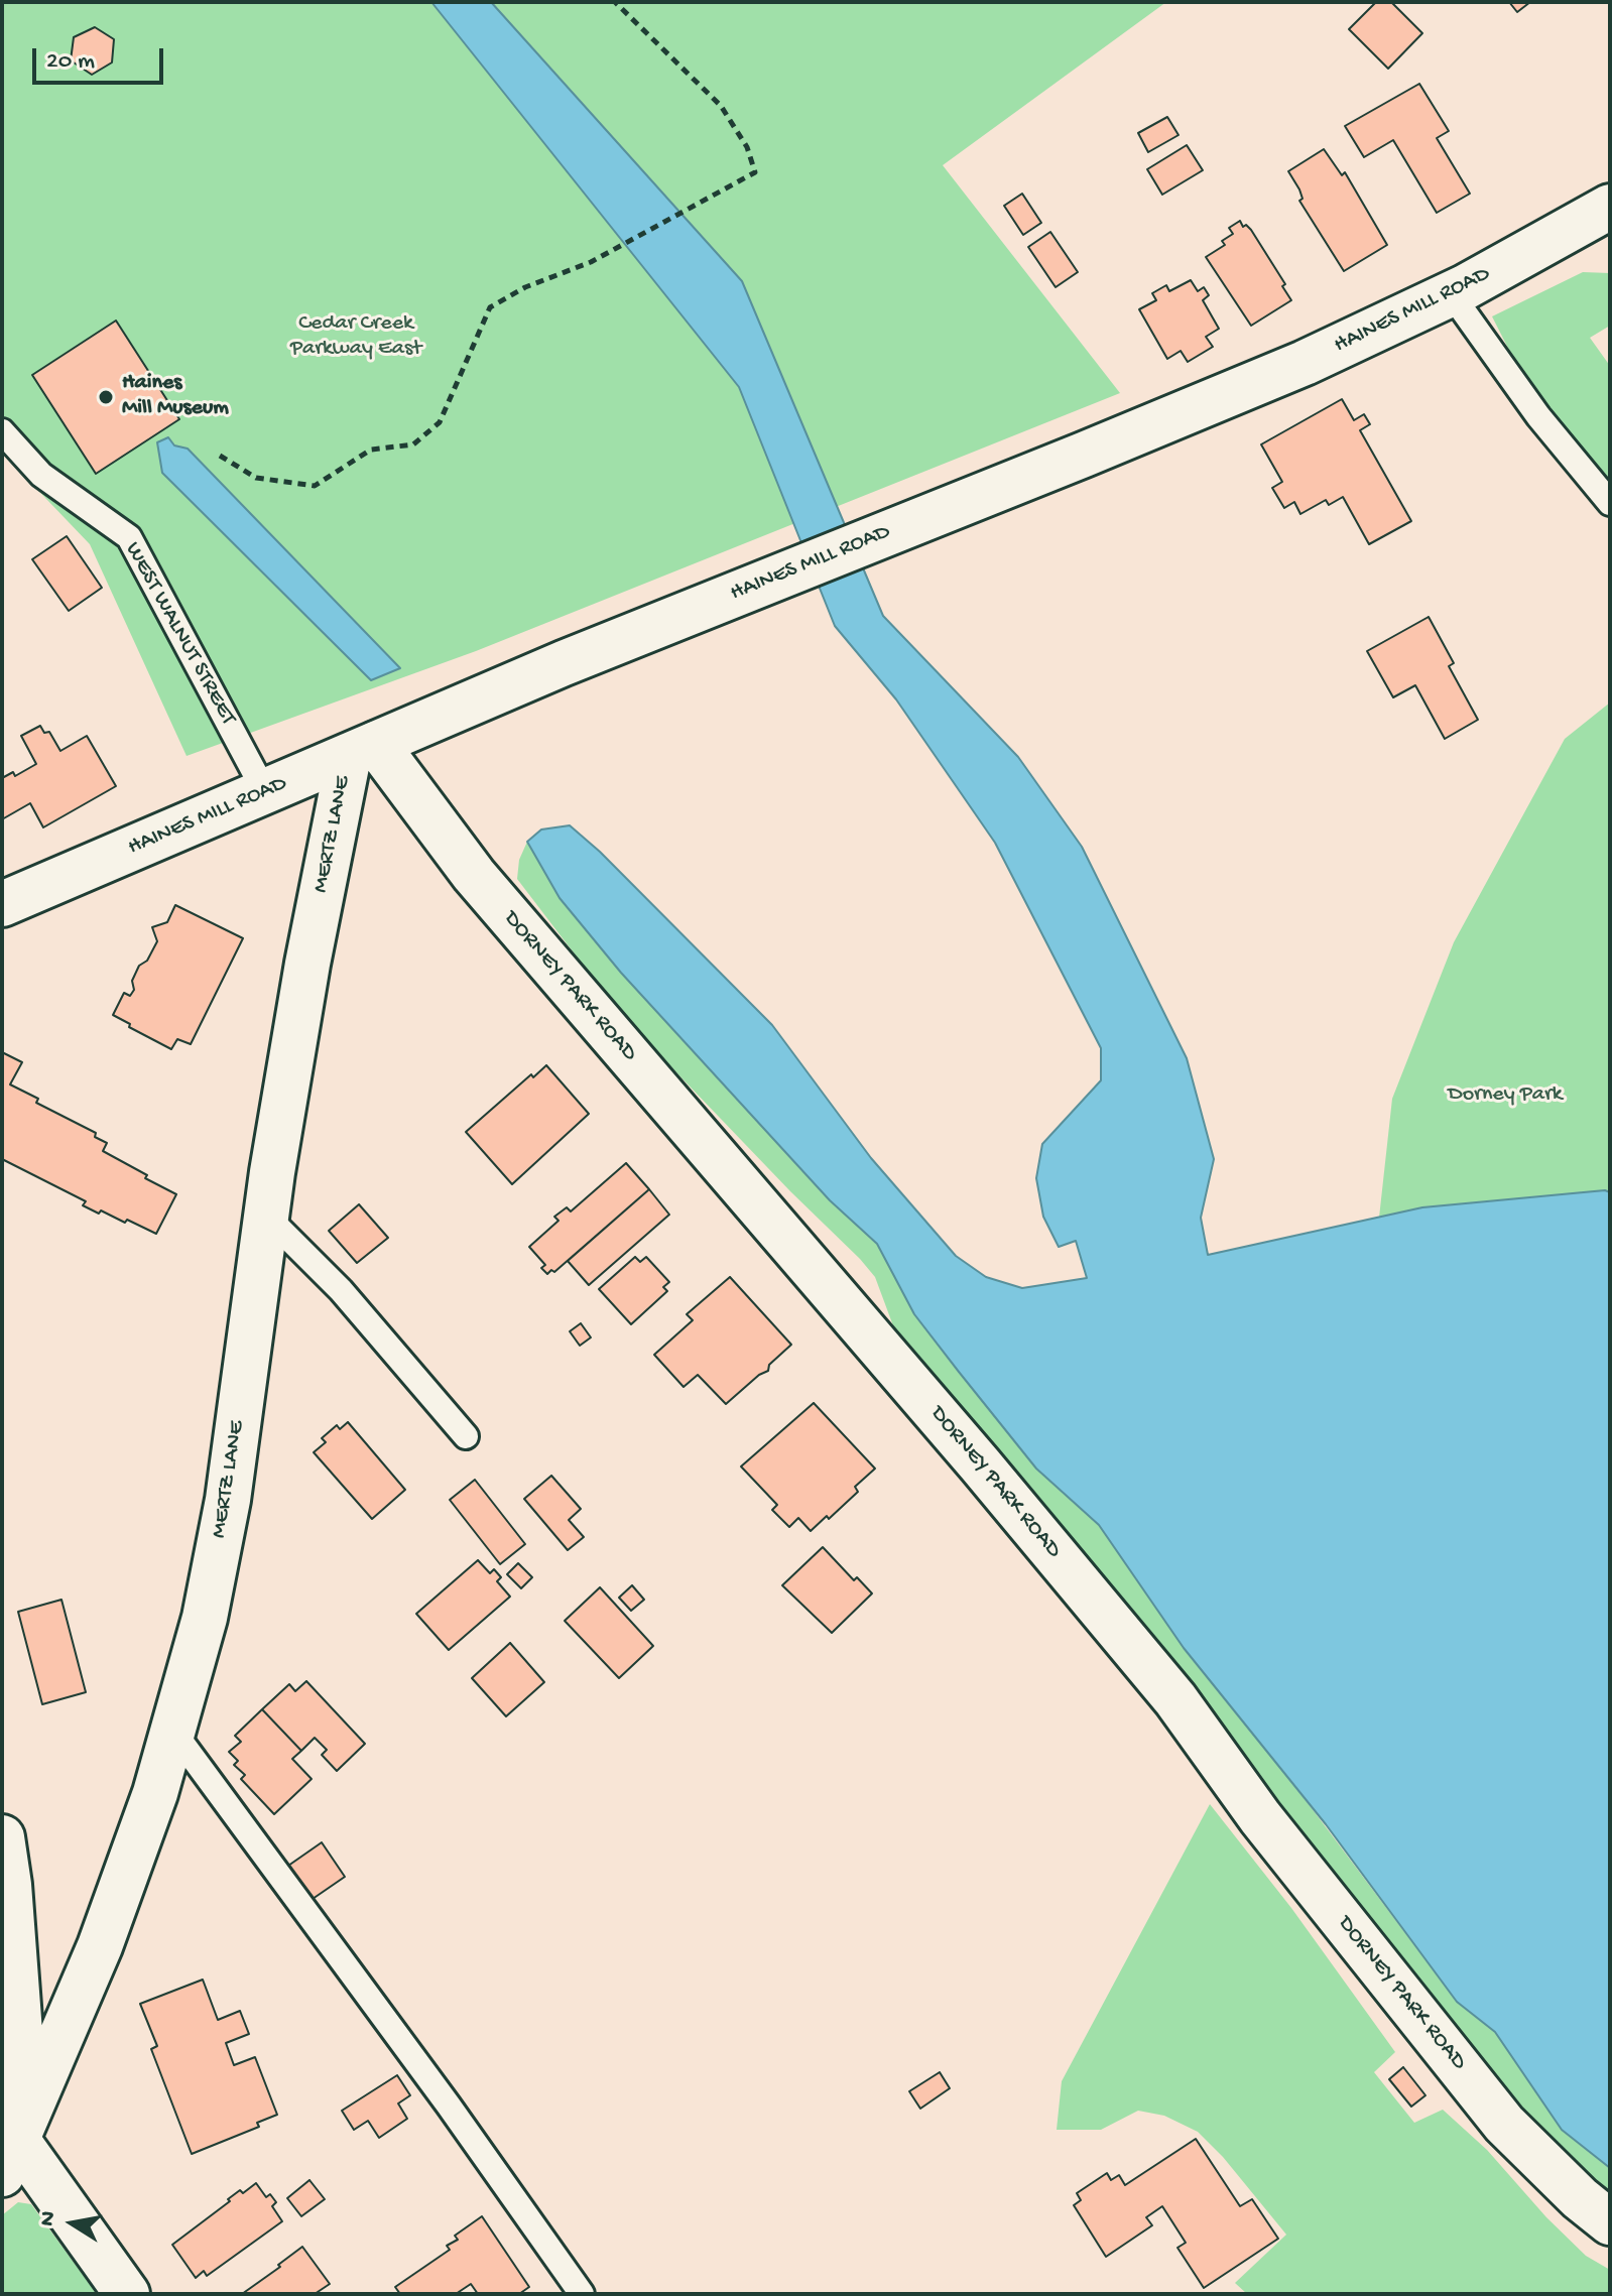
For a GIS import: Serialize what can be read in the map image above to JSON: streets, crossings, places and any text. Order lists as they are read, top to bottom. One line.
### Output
{"streets":{"street":["HAINES MILL ROAD","MERTZ LANE","DORNEY PARK ROAD"],"lane":["WEST WALNUT STREET"]},"crossings":[["HAINES MILL ROAD","WEST WALNUT STREET"],["HAINES MILL ROAD","MERTZ LANE"],["HAINES MILL ROAD","DORNEY PARK ROAD"],["MERTZ LANE","DORNEY PARK ROAD"]],"parks":["Cedar Creek Parkway East","Dorney Park"],"places":["Haines Mill Museum"],"scale_bar":"20 m","north":"left"}
